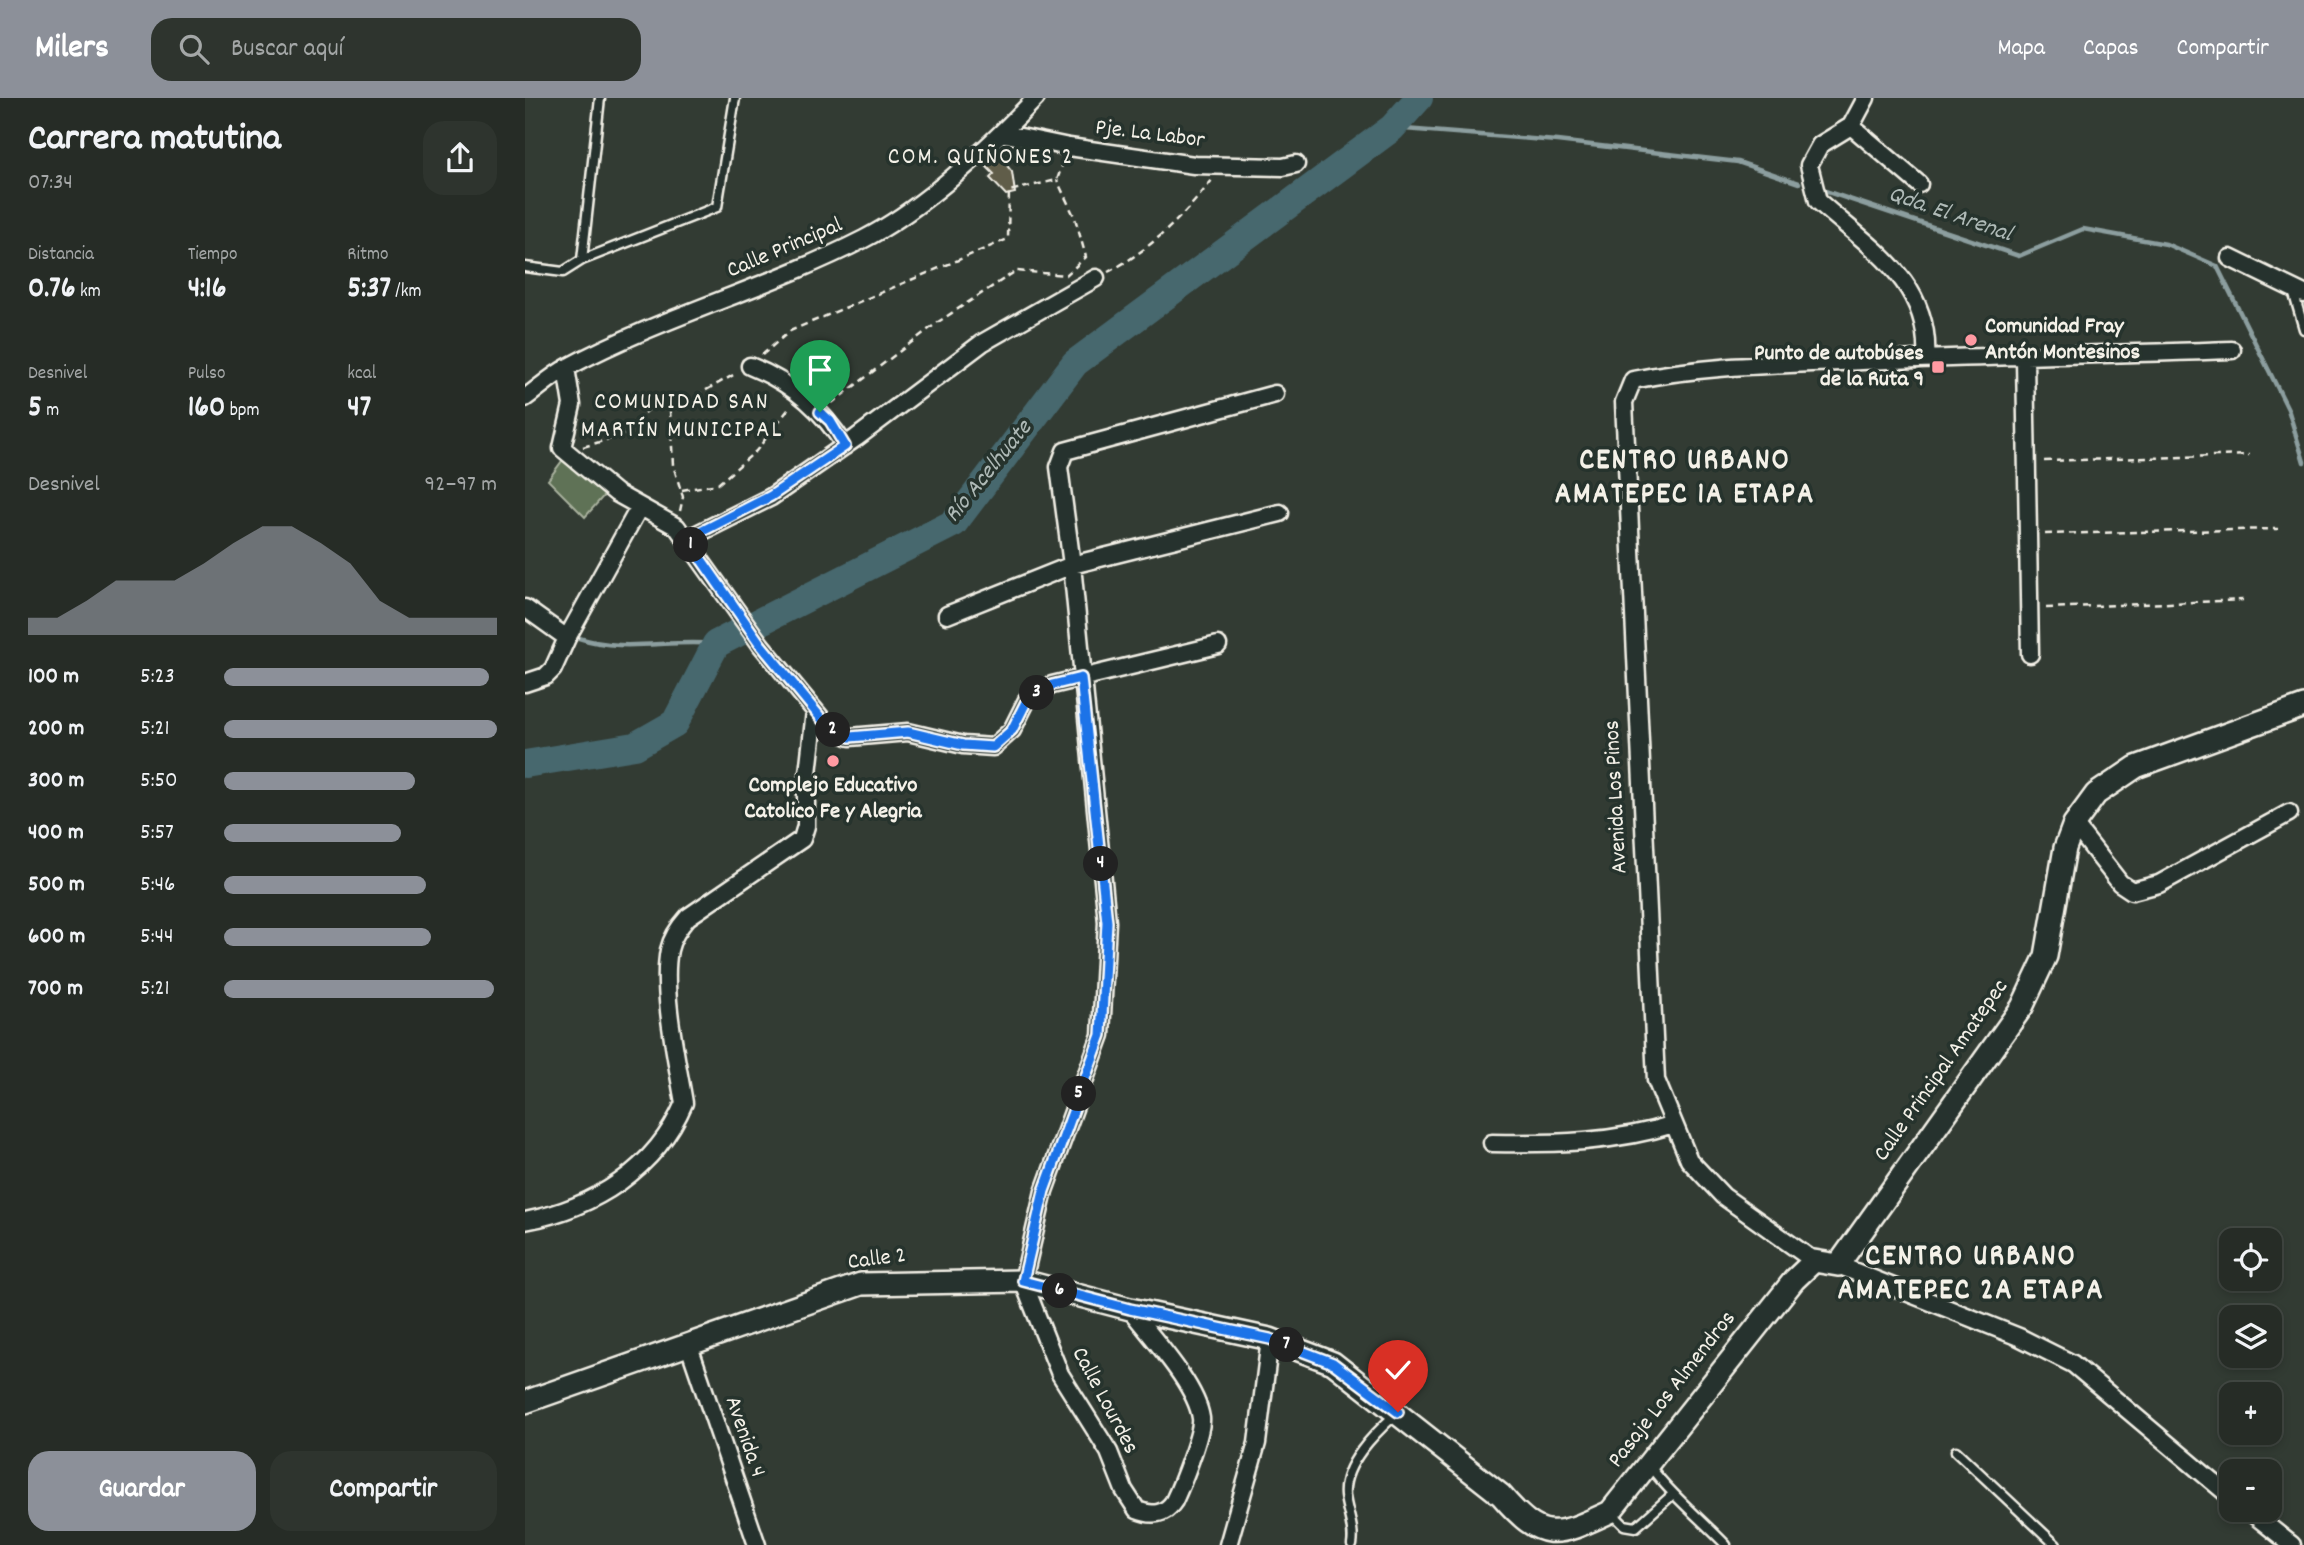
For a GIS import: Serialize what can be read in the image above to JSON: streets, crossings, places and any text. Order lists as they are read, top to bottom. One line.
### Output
{"streets":{"street":["Pje. La Labor","Calle Principal","Avenida Los Pinos","Calle Principal Amatepec","Calle 2","Pasaje Los Almendros","Calle Lourdes","Avenida 4"]},"crossings":[["Pje. La Labor","Calle Principal"],["Avenida Los Pinos","Calle Principal Amatepec"],["Avenida Los Pinos","Pasaje Los Almendros"],["Calle 2","Pasaje Los Almendros"],["Calle 2","Calle Lourdes"],["Calle 2","Avenida 4"]],"districts":["COM. QUIÑONES 2","COMUNIDAD SAN MARTÍN MUNICIPAL","CENTRO URBANO AMATEPEC 1A ETAPA","CENTRO URBANO AMATEPEC 2A ETAPA"],"water":["Qda. El Arenal","Río Acelhuate"],"places":{"other":["Comunidad Fray Antón Montesinos","Complejo Educativo Catolico Fe y Alegria"],"transit":["Punto de autobúses de la Ruta 9"]},"page":{"header":"Milers","search":"Buscar aquí","nav":["Mapa","Capas","Compartir"],"heading":["Carrera matutina","07:34"],"stats":[["Distancia","0.76 km"],["Tiempo","4:16"],["Ritmo","5:37 /km"],["Desnivel","5 m"],["Pulso","160 bpm"],["kcal","47"]],"chart":["Desnivel","92–97 m"],"pins":["1","3","2","4","5","6","7"],"list":[{"name":"100 m","note":"5:23"},{"name":"200 m","note":"5:21"},{"name":"300 m","note":"5:50"},{"name":"400 m","note":"5:57"},{"name":"500 m","note":"5:46"},{"name":"600 m","note":"5:44"},{"name":"700 m","note":"5:21"}],"map_buttons":["+","−"],"buttons":["Guardar","Compartir"]}}
